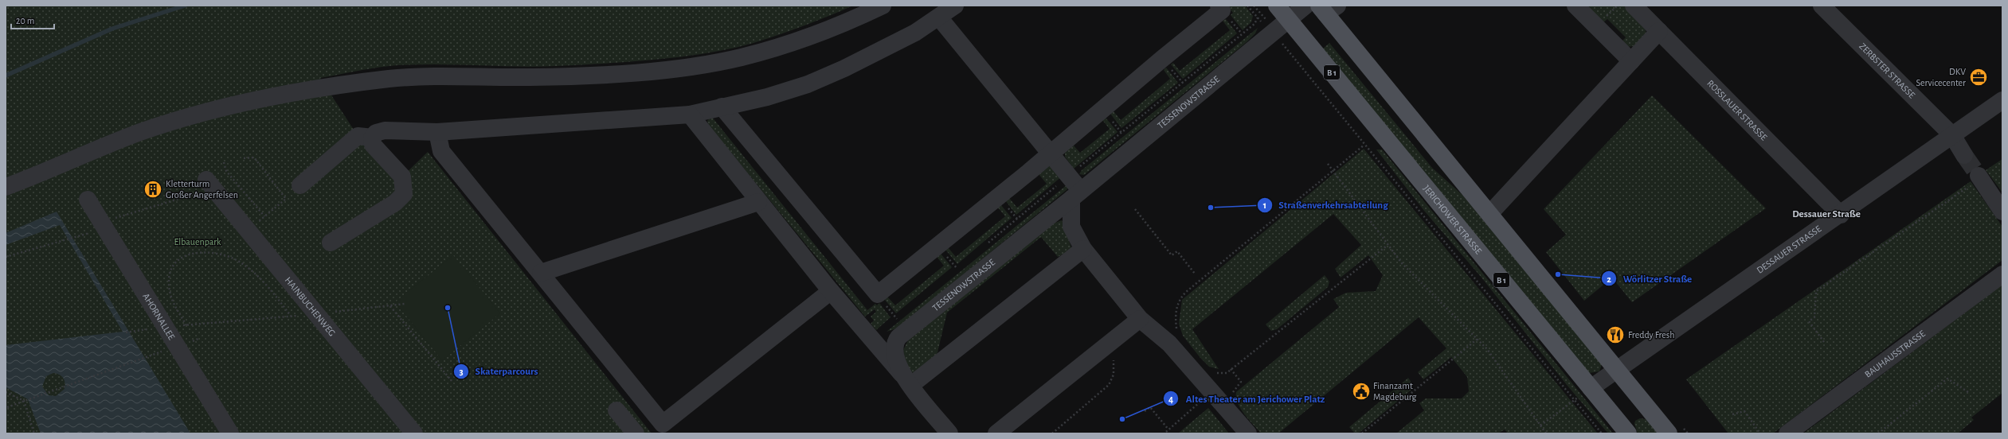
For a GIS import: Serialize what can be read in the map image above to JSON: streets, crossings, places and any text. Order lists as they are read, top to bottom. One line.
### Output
{"streets":{"main road":["B 1","JERICHOWER STRASSE"],"street":["ZERBSTER STRASSE","TESSENOWSTRASSE","ROSSLAUER STRASSE","DESSAUER STRASSE","HAINBUCHENWEG","AHORNALLEE","BAUHAUSSTRASSE"]},"crossings":[["ZERBSTER STRASSE","DESSAUER STRASSE"],["TESSENOWSTRASSE","JERICHOWER STRASSE"],["ROSSLAUER STRASSE","DESSAUER STRASSE"],["JERICHOWER STRASSE","DESSAUER STRASSE"]],"districts":["Dessauer Straße"],"parks":["Elbauenpark"],"places":{"office":["DKV Servicecenter"],"building":["Kletterturm Großer Angerfelsen"],"other":["Straßenverkehrsabteilung","Wörlitzer Straße","Skaterparcours","Altes Theater am Jerichower Platz"],"restaurant":["Freddy Fresh"],"public building":["Finanzamt Magdeburg"]},"scale_bar":"20 m"}
